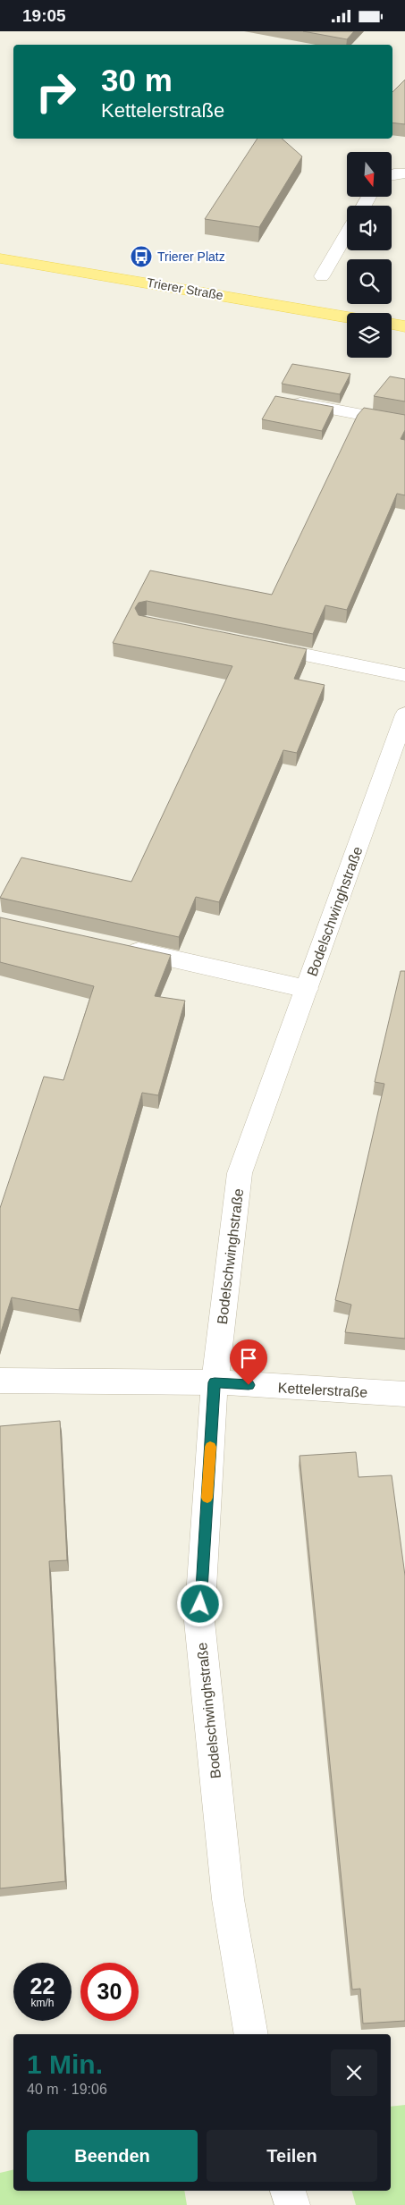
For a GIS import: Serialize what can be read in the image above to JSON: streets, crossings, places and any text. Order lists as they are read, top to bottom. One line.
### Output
{"streets":{"main road":["Trierer Straße"],"street":["Bodelschwinghstraße","Kettelerstraße"]},"crossings":[["Bodelschwinghstraße","Kettelerstraße"]],"places":{"bus stop":["Trierer Platz"]},"north":"bottom","page":{"status":"19:05","turn":["30 m","Kettelerstraße"],"speed":"22 km/h","limit":"30","heading":["1 Min.","40 m · 19:06"],"buttons":["Beenden","Teilen"]}}
